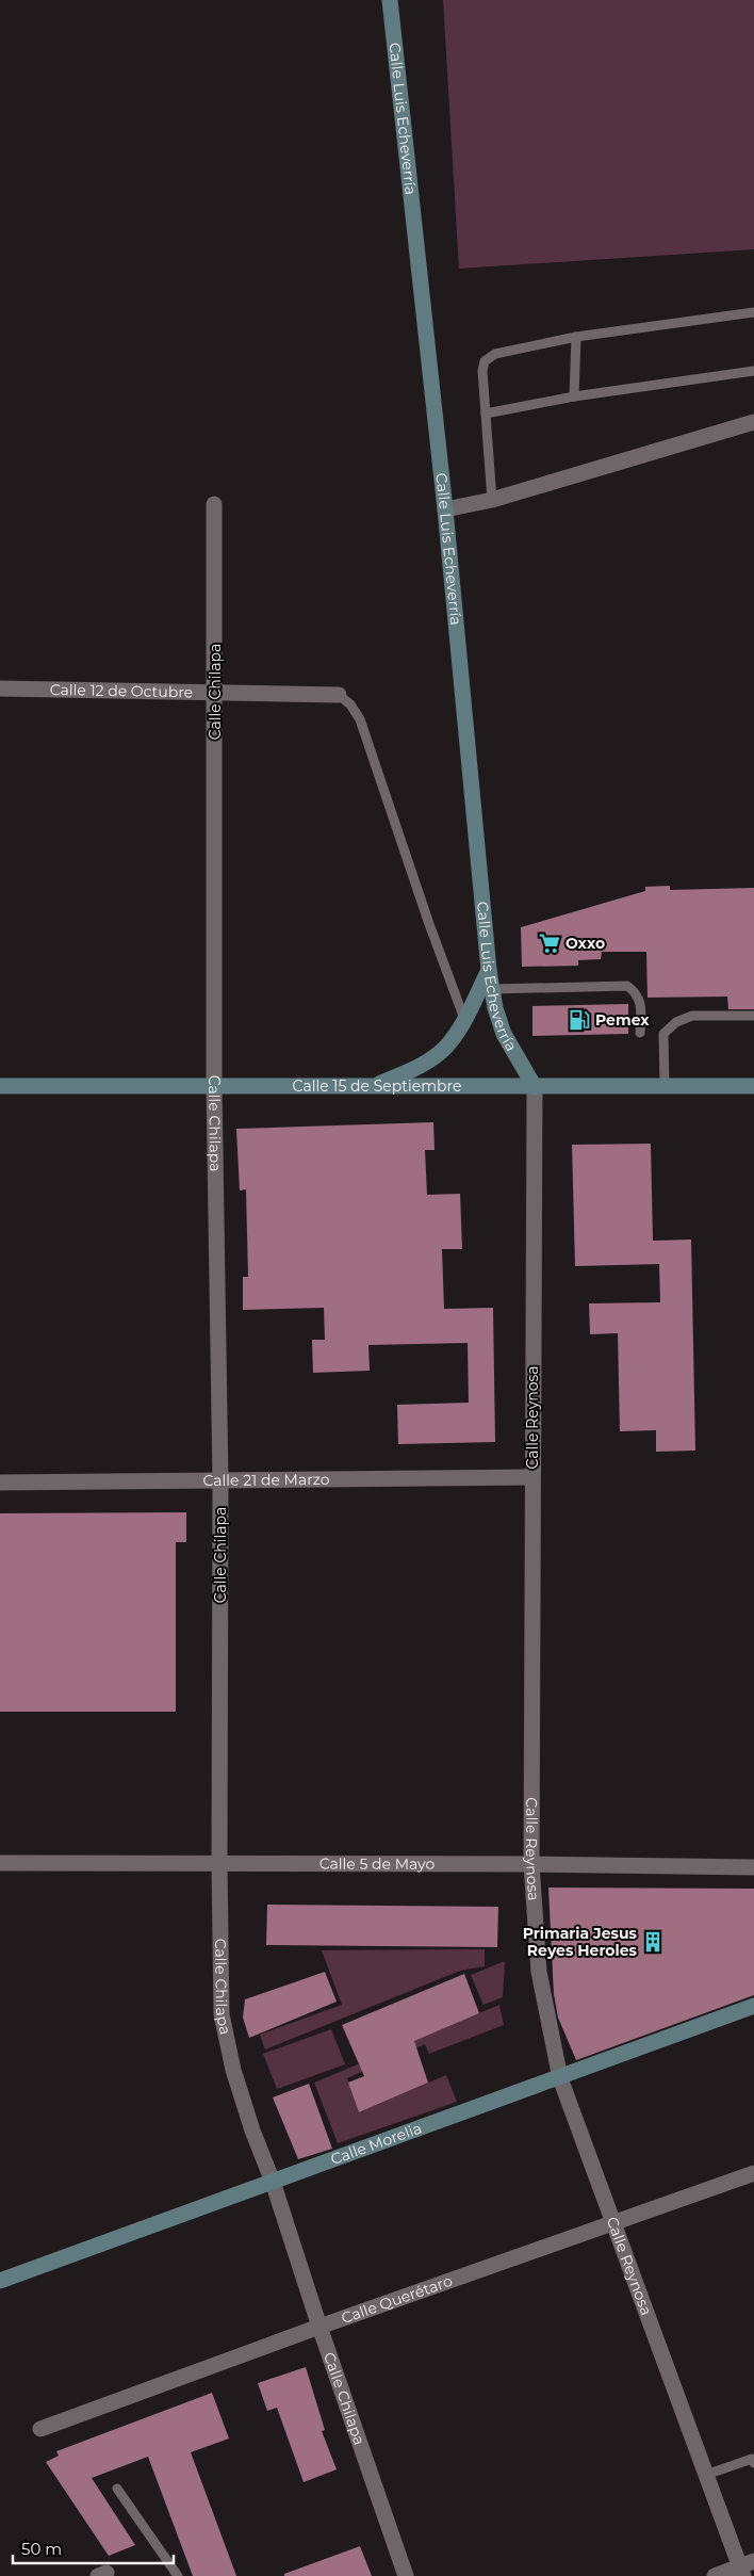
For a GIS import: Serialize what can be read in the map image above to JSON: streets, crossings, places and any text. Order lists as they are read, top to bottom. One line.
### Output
{"streets":{"street":["Calle Luis Echeverría","Calle 12 de Octubre","Calle Chilapa","Calle 15 de Septiembre","Calle Reynosa","Calle 21 de Marzo","Calle 5 de Mayo","Calle Morelia","Calle Querétaro"]},"crossings":[["Calle Luis Echeverría","Calle 15 de Septiembre"],["Calle Luis Echeverría","Calle Reynosa"],["Calle 12 de Octubre","Calle Chilapa"],["Calle Chilapa","Calle 15 de Septiembre"],["Calle Chilapa","Calle 21 de Marzo"],["Calle Chilapa","Calle 5 de Mayo"],["Calle Chilapa","Calle Morelia"],["Calle Chilapa","Calle Querétaro"],["Calle 15 de Septiembre","Calle Reynosa"],["Calle Reynosa","Calle 21 de Marzo"],["Calle Reynosa","Calle 5 de Mayo"],["Calle Reynosa","Calle Morelia"],["Calle Reynosa","Calle Querétaro"]],"places":{"supermarket":["Oxxo"],"fuel station":["Pemex"],"building":["Primaria Jesus Reyes Heroles"]},"scale_bar":"50 m"}
